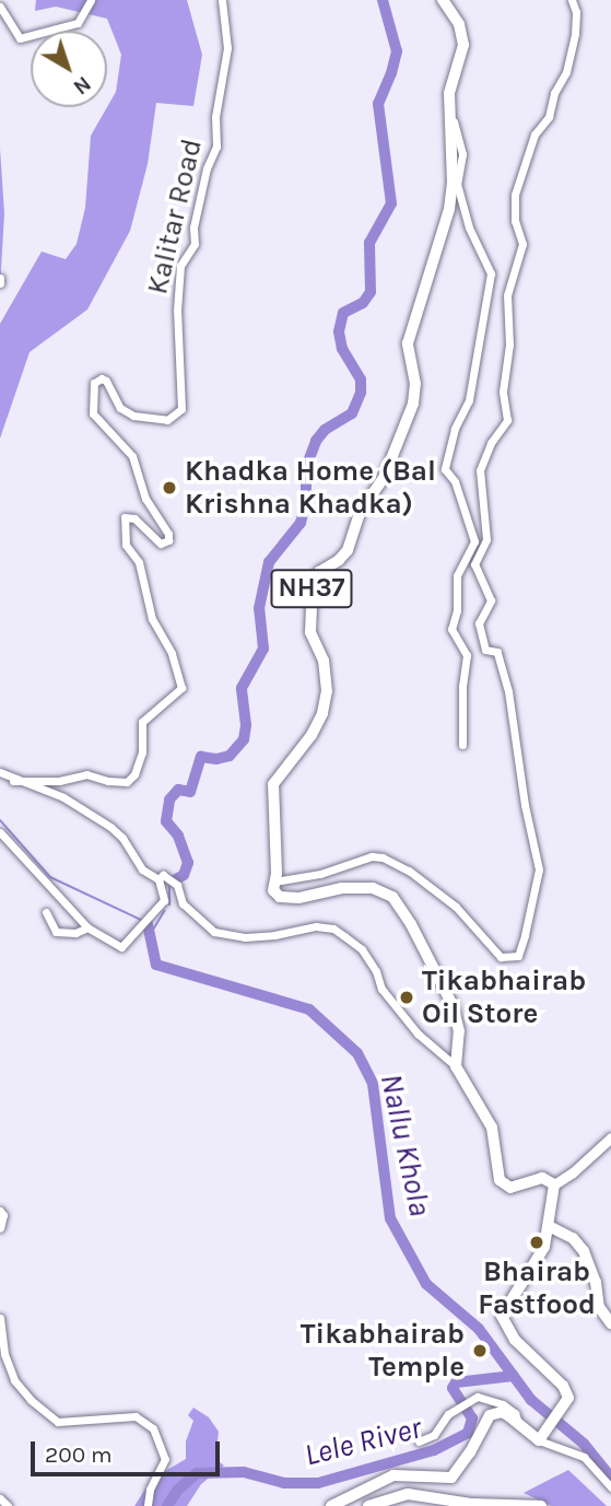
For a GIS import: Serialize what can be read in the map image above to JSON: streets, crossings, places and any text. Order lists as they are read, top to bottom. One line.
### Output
{"streets":{"main road":["NH37"],"street":["Kalitar Road"]},"water":["Nallu Khola","Lele River"],"places":["Khadka Home (Bal Krishna Khadka)","Tikabhairab Oil Store","Bhairab Fastfood","Tikabhairab Temple"],"scale_bar":"200 m","north":"bottom right"}
